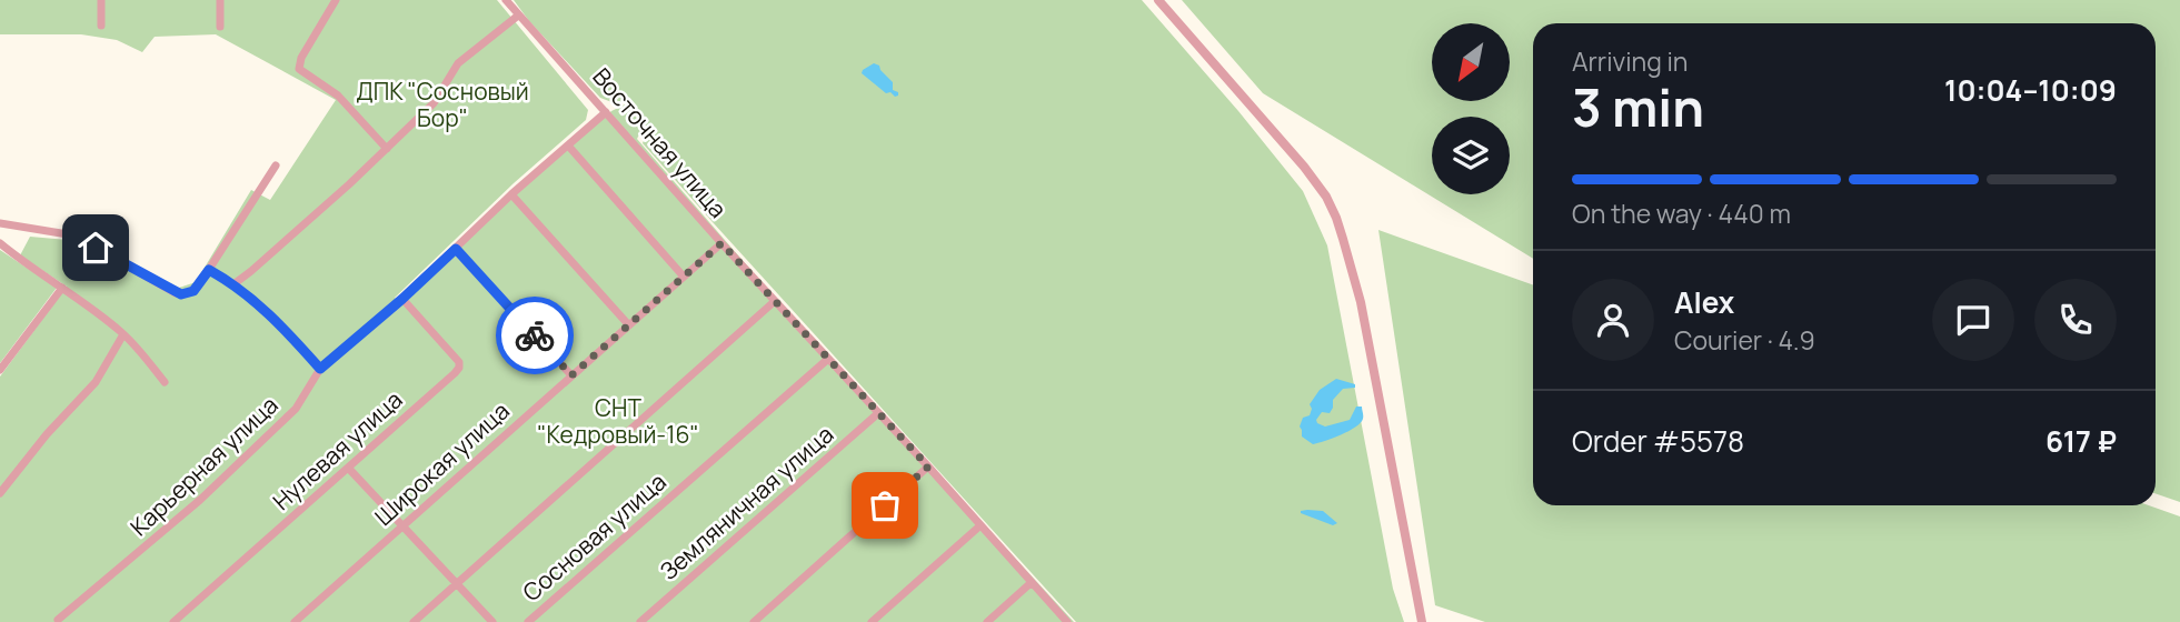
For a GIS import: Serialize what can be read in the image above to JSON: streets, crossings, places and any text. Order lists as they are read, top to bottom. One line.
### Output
{"streets":{"street":["Восточная улица","Нулевая улица","Широкая улица","Карьерная улица","Земляничная улица","Сосновая улица"]},"crossings":[["Восточная улица","Широкая улица"],["Восточная улица","Карьерная улица"],["Восточная улица","Земляничная улица"],["Восточная улица","Сосновая улица"],["Нулевая улица","Карьерная улица"]],"parks":["ДПК \"Сосновый Бор\"","СНТ \"Кедровый-16\""],"north":"bottom left","page":{"heading":["3 min","Arriving in","10:04–10:09"],"panel":["Alex","Courier · 4.9","Order #5578","617 ₽"],"bar":"On the way · 440 m"}}
